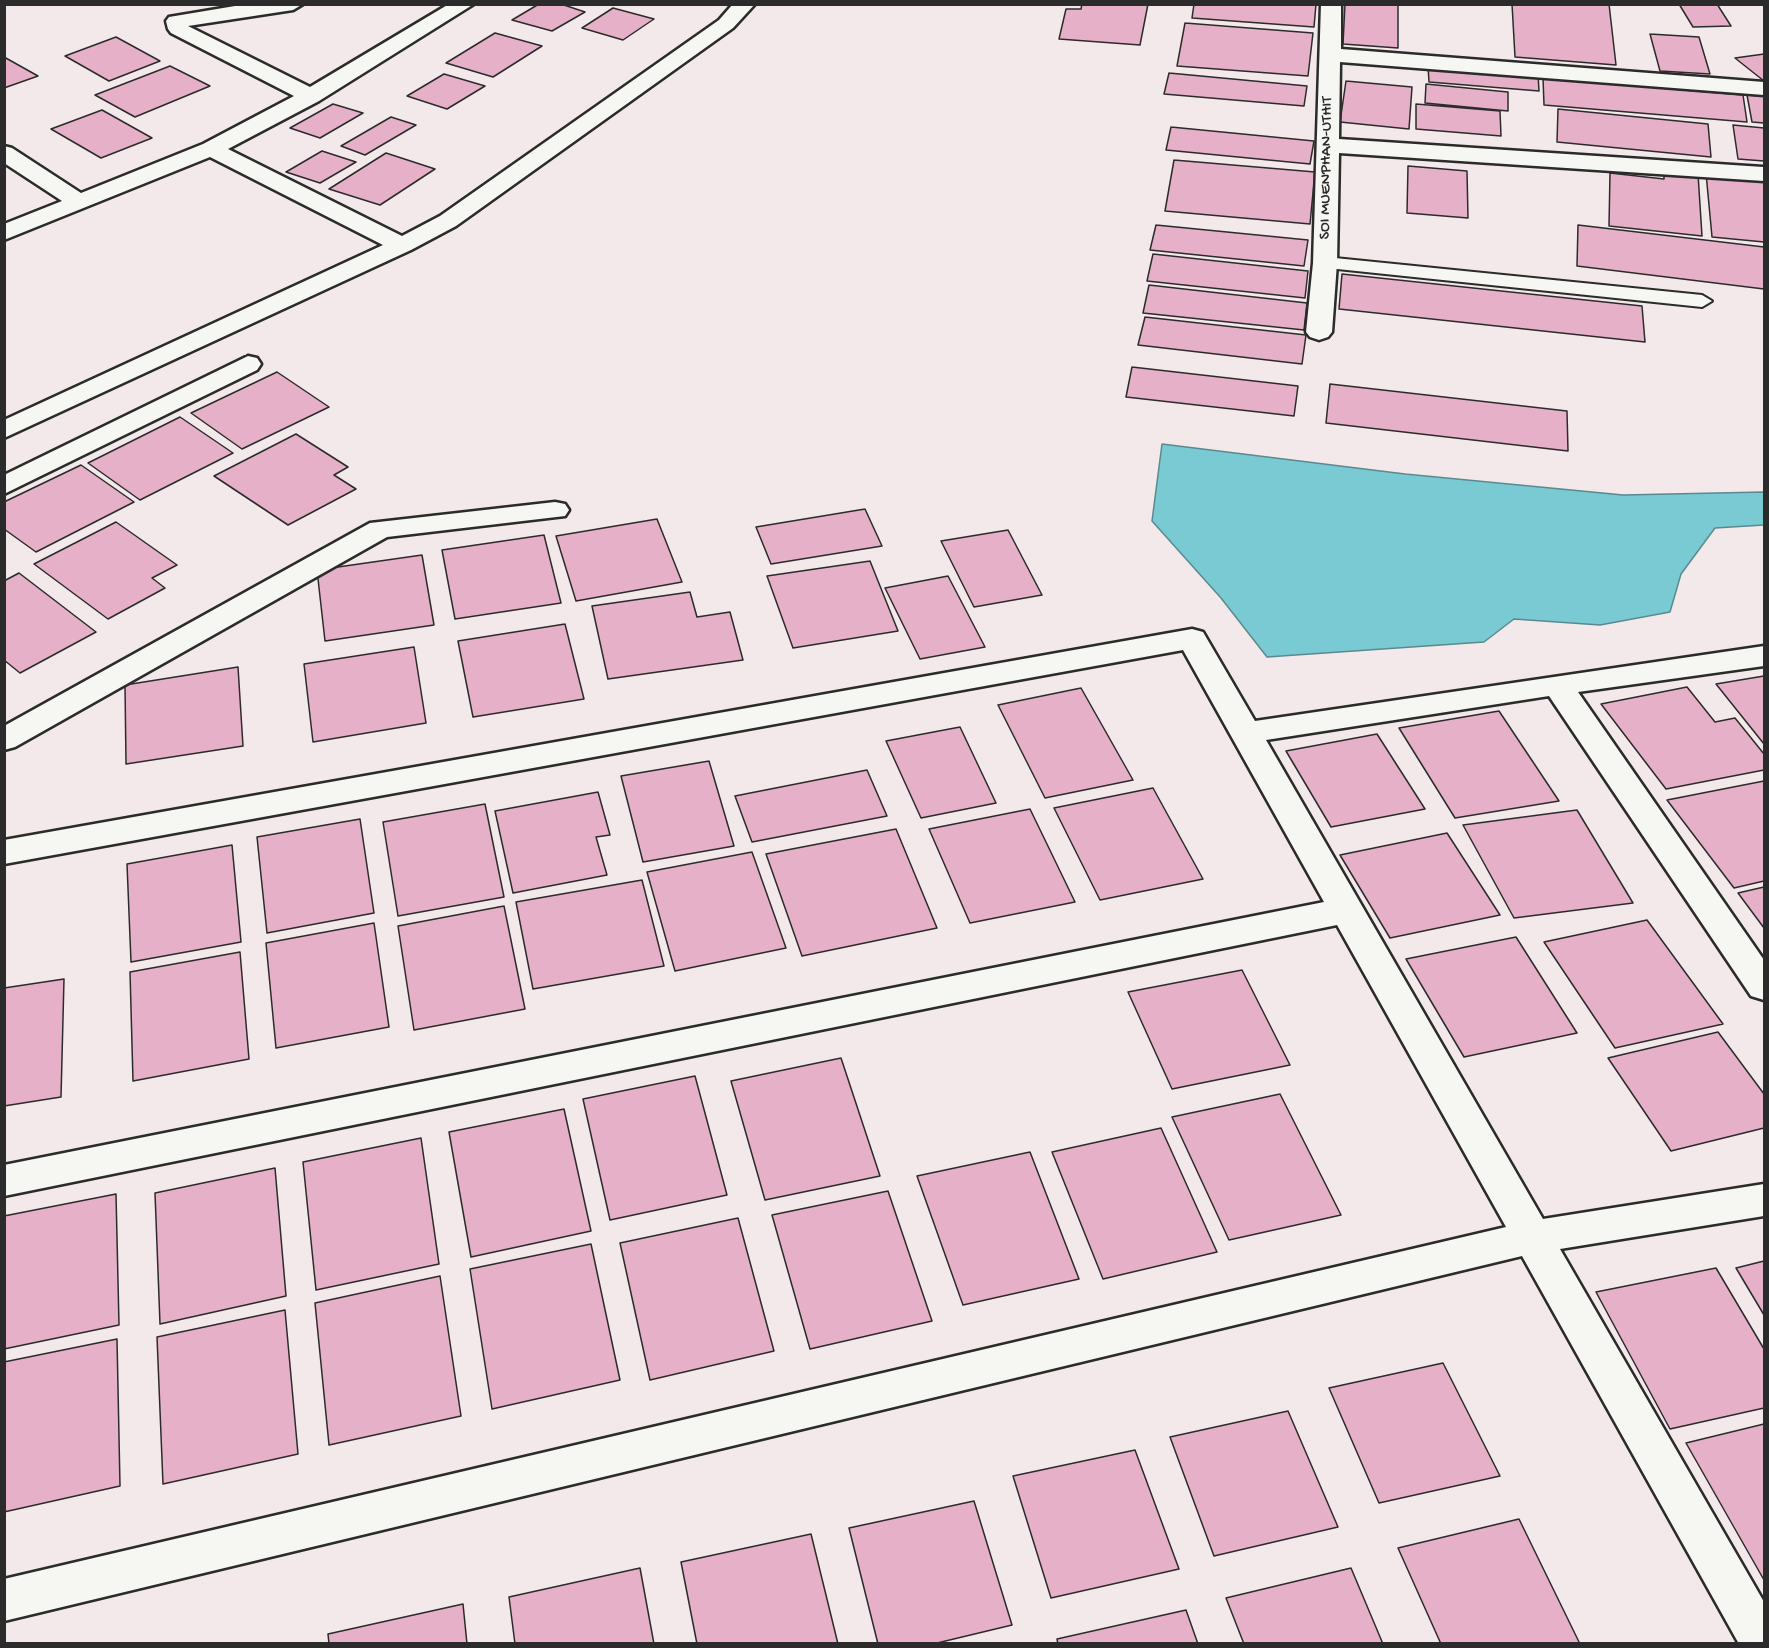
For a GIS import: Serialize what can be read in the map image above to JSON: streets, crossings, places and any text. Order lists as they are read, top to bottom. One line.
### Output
{"streets":{"street":["SOI MUENPHAN-UTHIT"]}}
